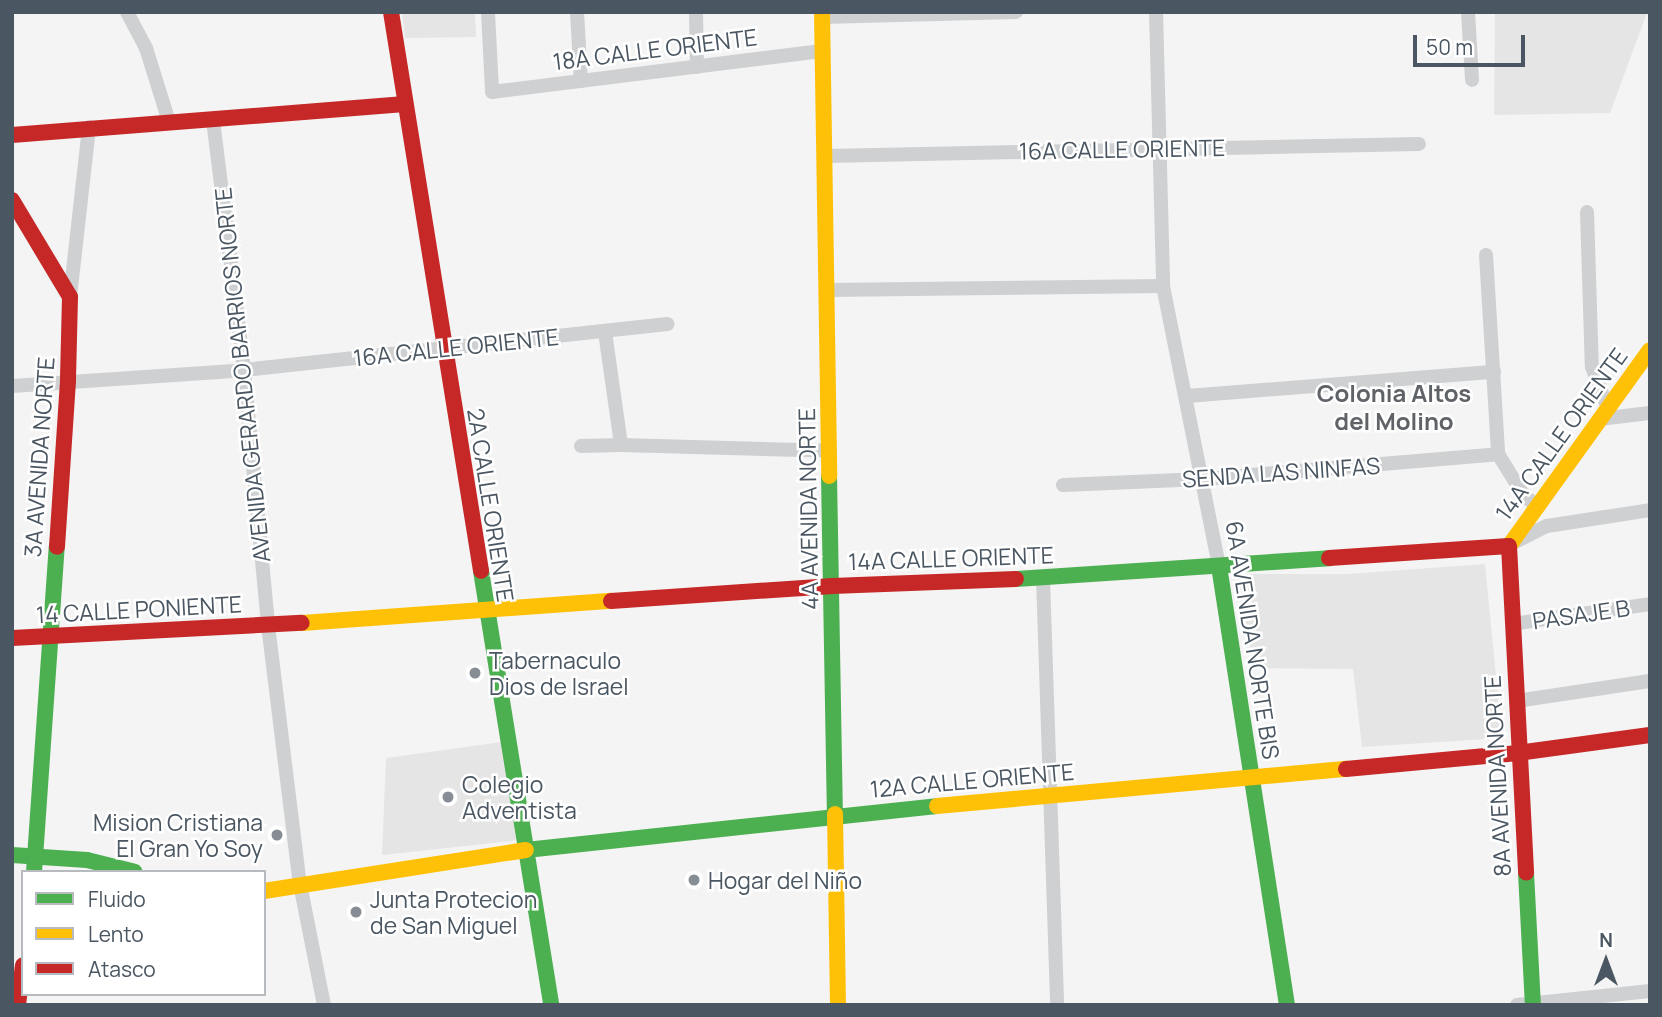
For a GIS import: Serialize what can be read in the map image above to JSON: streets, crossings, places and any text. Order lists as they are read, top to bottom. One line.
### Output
{"streets":{"street":["18A CALLE ORIENTE","16A CALLE ORIENTE","AVENIDA GERARDO BARRIOS NORTE","14A CALLE ORIENTE","3A AVENIDA NORTE","SENDA LAS NINFAS","2A CALLE ORIENTE","4A AVENIDA NORTE","14 CALLE PONIENTE","PASAJE B","6A AVENIDA NORTE BIS","8A AVENIDA NORTE","12A CALLE ORIENTE"]},"crossings":[["18A CALLE ORIENTE","4A AVENIDA NORTE"],["16A CALLE ORIENTE","AVENIDA GERARDO BARRIOS NORTE"],["16A CALLE ORIENTE","3A AVENIDA NORTE"],["16A CALLE ORIENTE","2A CALLE ORIENTE"],["16A CALLE ORIENTE","4A AVENIDA NORTE"],["16A CALLE ORIENTE","6A AVENIDA NORTE BIS"],["AVENIDA GERARDO BARRIOS NORTE","14A CALLE ORIENTE"],["AVENIDA GERARDO BARRIOS NORTE","14 CALLE PONIENTE"],["AVENIDA GERARDO BARRIOS NORTE","12A CALLE ORIENTE"],["14A CALLE ORIENTE","2A CALLE ORIENTE"],["14A CALLE ORIENTE","4A AVENIDA NORTE"],["14A CALLE ORIENTE","14 CALLE PONIENTE"],["14A CALLE ORIENTE","6A AVENIDA NORTE BIS"],["14A CALLE ORIENTE","8A AVENIDA NORTE"],["3A AVENIDA NORTE","14 CALLE PONIENTE"],["SENDA LAS NINFAS","6A AVENIDA NORTE BIS"],["2A CALLE ORIENTE","12A CALLE ORIENTE"],["4A AVENIDA NORTE","12A CALLE ORIENTE"],["PASAJE B","8A AVENIDA NORTE"],["6A AVENIDA NORTE BIS","12A CALLE ORIENTE"],["8A AVENIDA NORTE","12A CALLE ORIENTE"]],"districts":["Colonia Altos del Molino"],"places":["Tabernaculo Dios de Israel","Colegio Adventista","Mision Cristiana El Gran Yo Soy","Hogar del Niño","Junta Protecion de San Miguel"],"legend":["Fluido","Lento","Atasco"],"scale_bar":"50 m","north":"top"}
